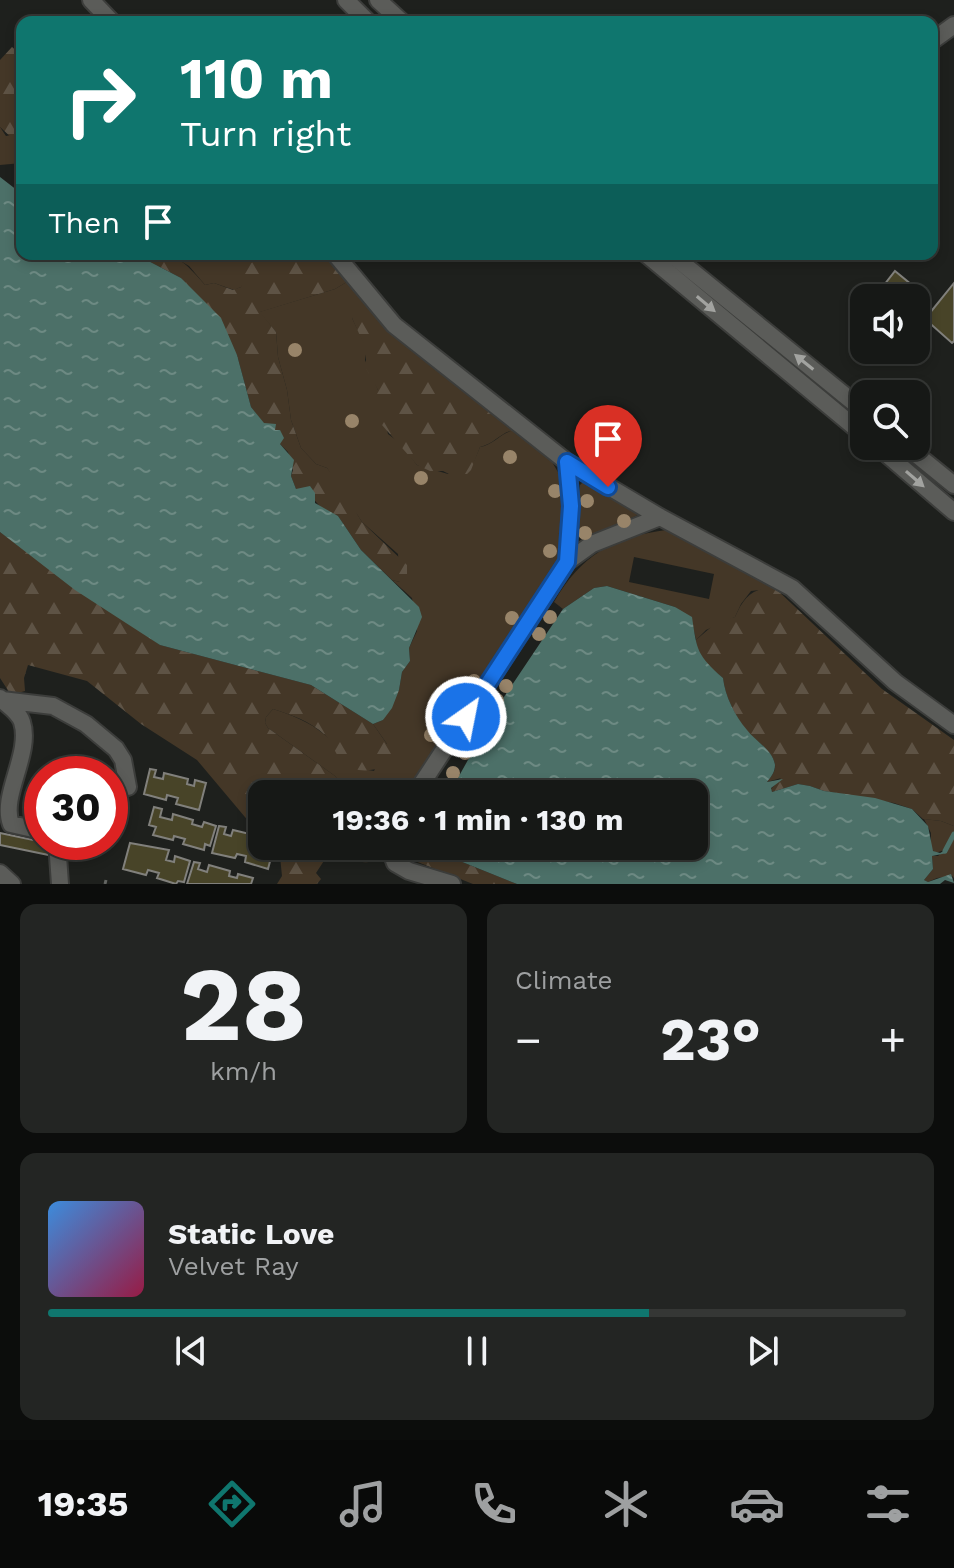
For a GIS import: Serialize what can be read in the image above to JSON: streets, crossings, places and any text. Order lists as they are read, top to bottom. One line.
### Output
{"page":{"turn":["110 m","Turn right"],"then":"Then","limit":"30","trip":"19:36 · 1 min · 130 m","tile":[["28","km/h"],"Climate"],"heat":["−","23°","+"],"song":["Static Love","Velvet Ray"],"tabs":"19:35"}}
